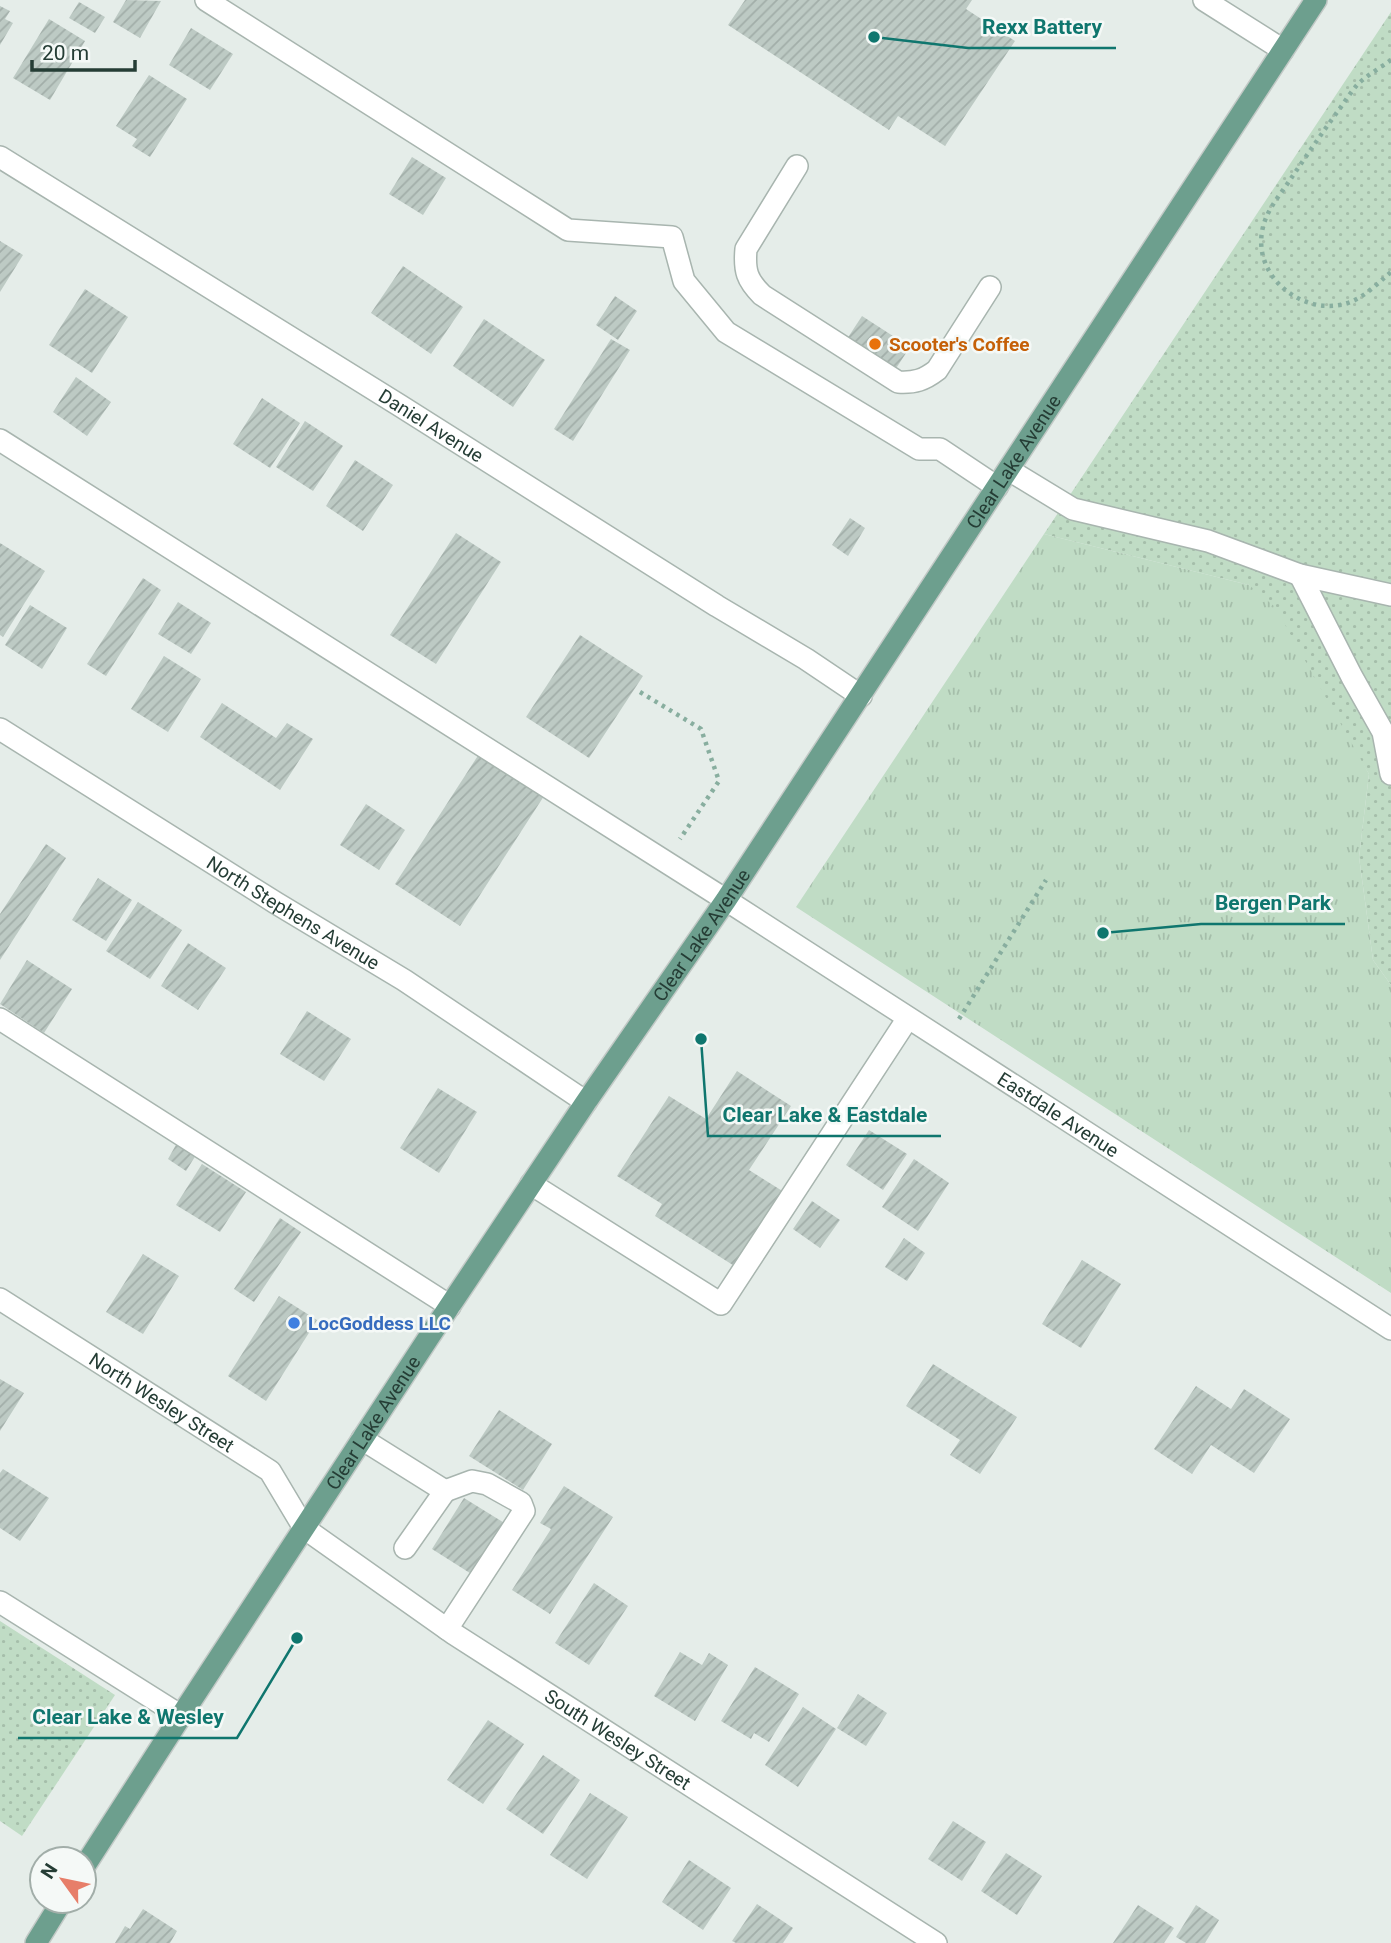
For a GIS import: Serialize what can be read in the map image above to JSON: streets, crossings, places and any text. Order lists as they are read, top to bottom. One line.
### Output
{"streets":{"main road":["Clear Lake Avenue"],"street":["Daniel Avenue","North Stephens Avenue","Eastdale Avenue","North Wesley Street","South Wesley Street"]},"crossings":[["Daniel Avenue","Clear Lake Avenue"],["Clear Lake Avenue","North Stephens Avenue"],["Clear Lake Avenue","Eastdale Avenue"],["Clear Lake Avenue","North Wesley Street"],["Clear Lake Avenue","South Wesley Street"],["North Wesley Street","South Wesley Street"]],"places":["Rexx Battery","Scooter's Coffee","Bergen Park","Clear Lake & Eastdale","LocGoddess LLC","Clear Lake & Wesley"],"scale_bar":"20 m","north":"top left"}
